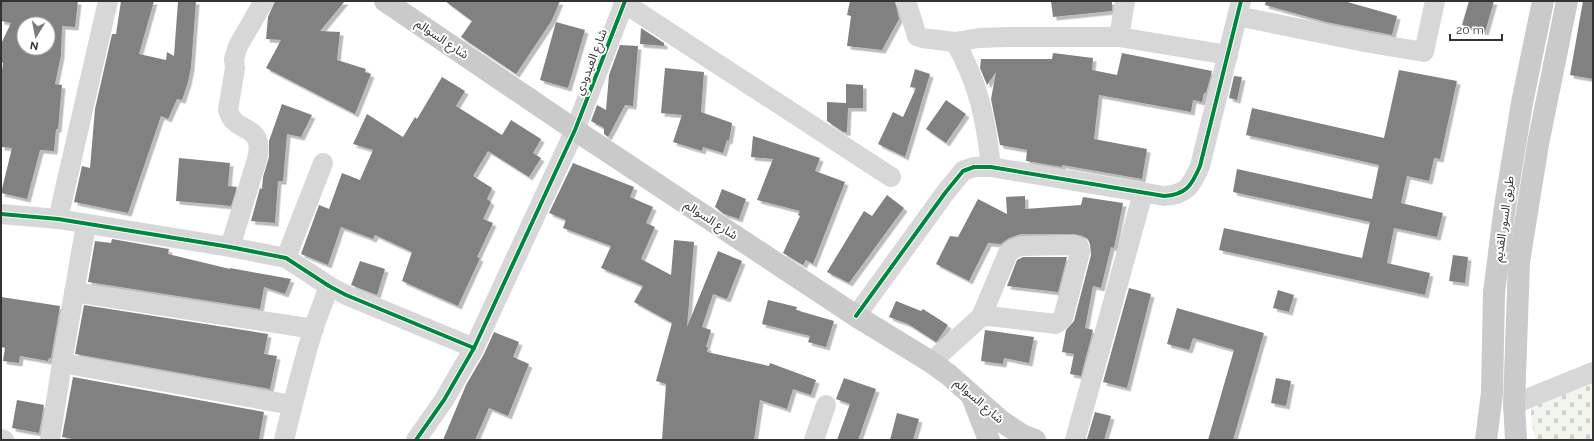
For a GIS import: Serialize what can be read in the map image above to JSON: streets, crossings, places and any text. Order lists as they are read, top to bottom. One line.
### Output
{"streets":{"main road":["شارع السوالم","طريق السور القديم"],"street":["شارع العيدودي"]},"crossings":[["شارع السوالم","شارع العيدودي"]],"scale_bar":"20 m","north":"bottom"}
